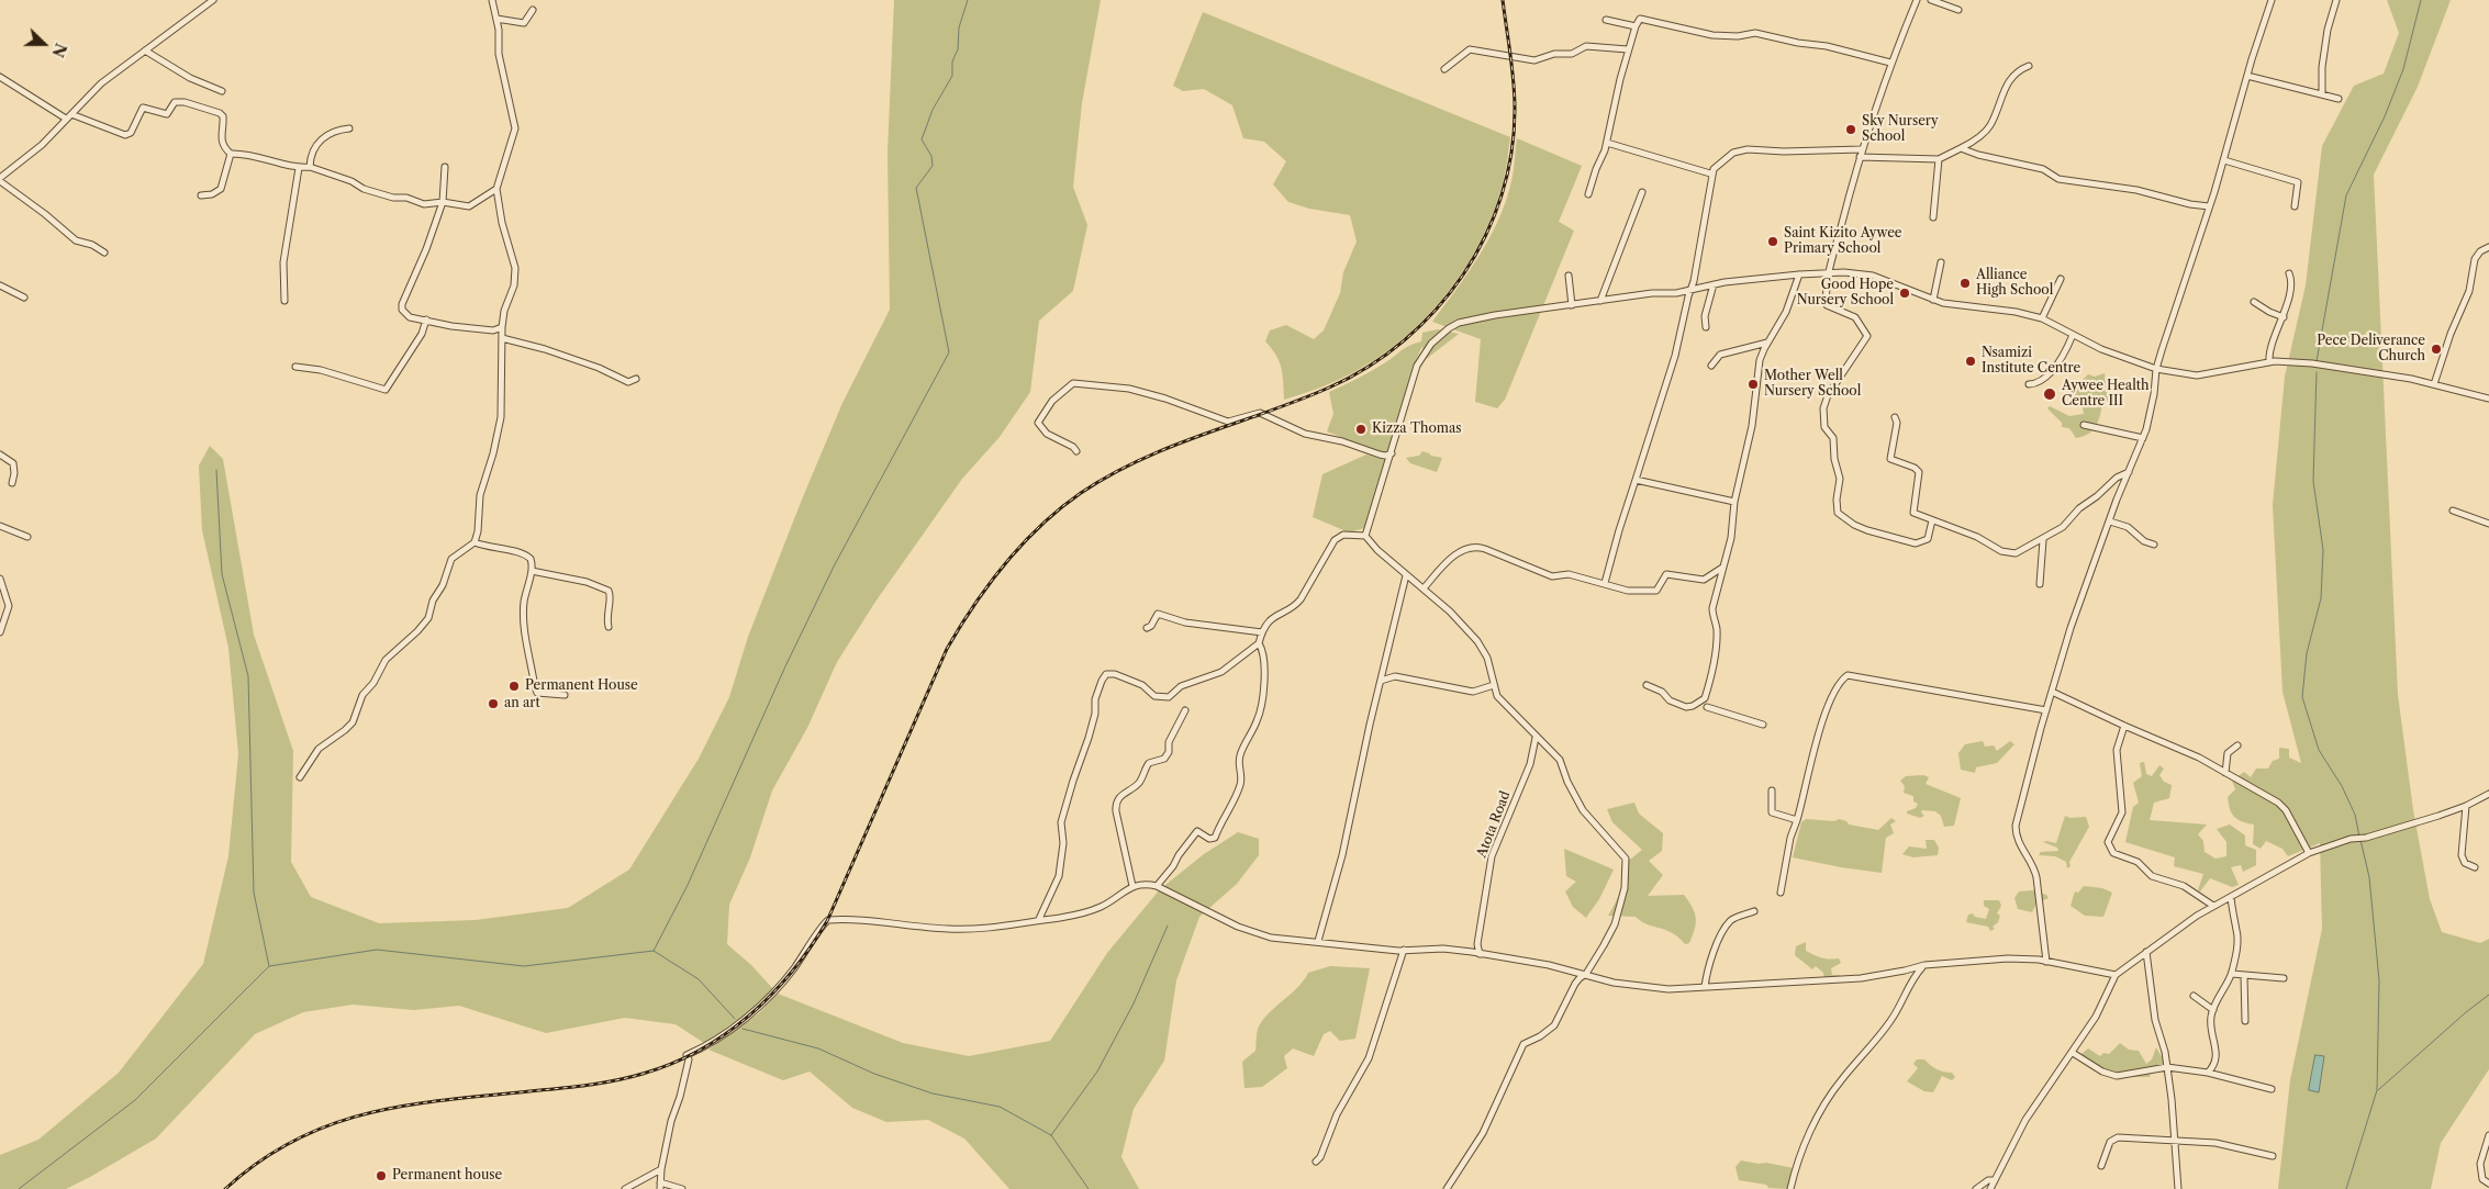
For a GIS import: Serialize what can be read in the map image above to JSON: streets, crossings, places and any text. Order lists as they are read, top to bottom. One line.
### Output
{"streets":{"street":["Atota Road"]},"places":["Sky Nursery School","Saint Kizito Aywee Primary School","Alliance High School","Good Hope Nursery School","Pece Deliverance Church","Nsamizi Institute Centre","Mother Well Nursery School","Aywee Health Centre III","Kizza Thomas","Permanent House","an art","Permanent house"],"north":"right"}
